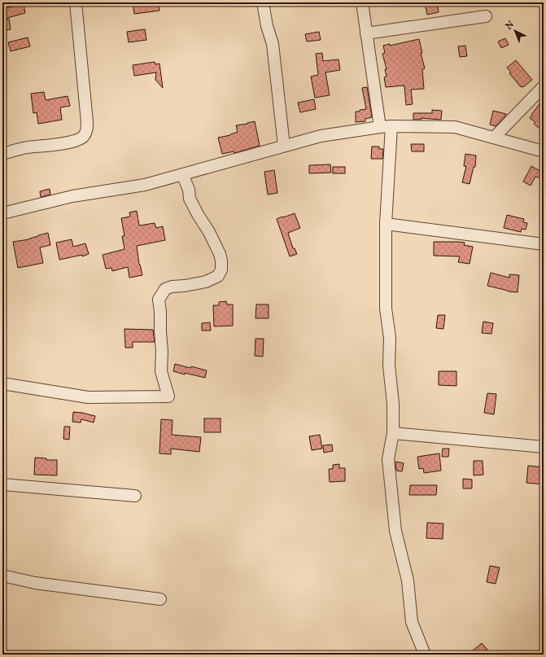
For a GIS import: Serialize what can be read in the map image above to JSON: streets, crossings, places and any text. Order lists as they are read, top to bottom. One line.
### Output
{"north":"top left"}
